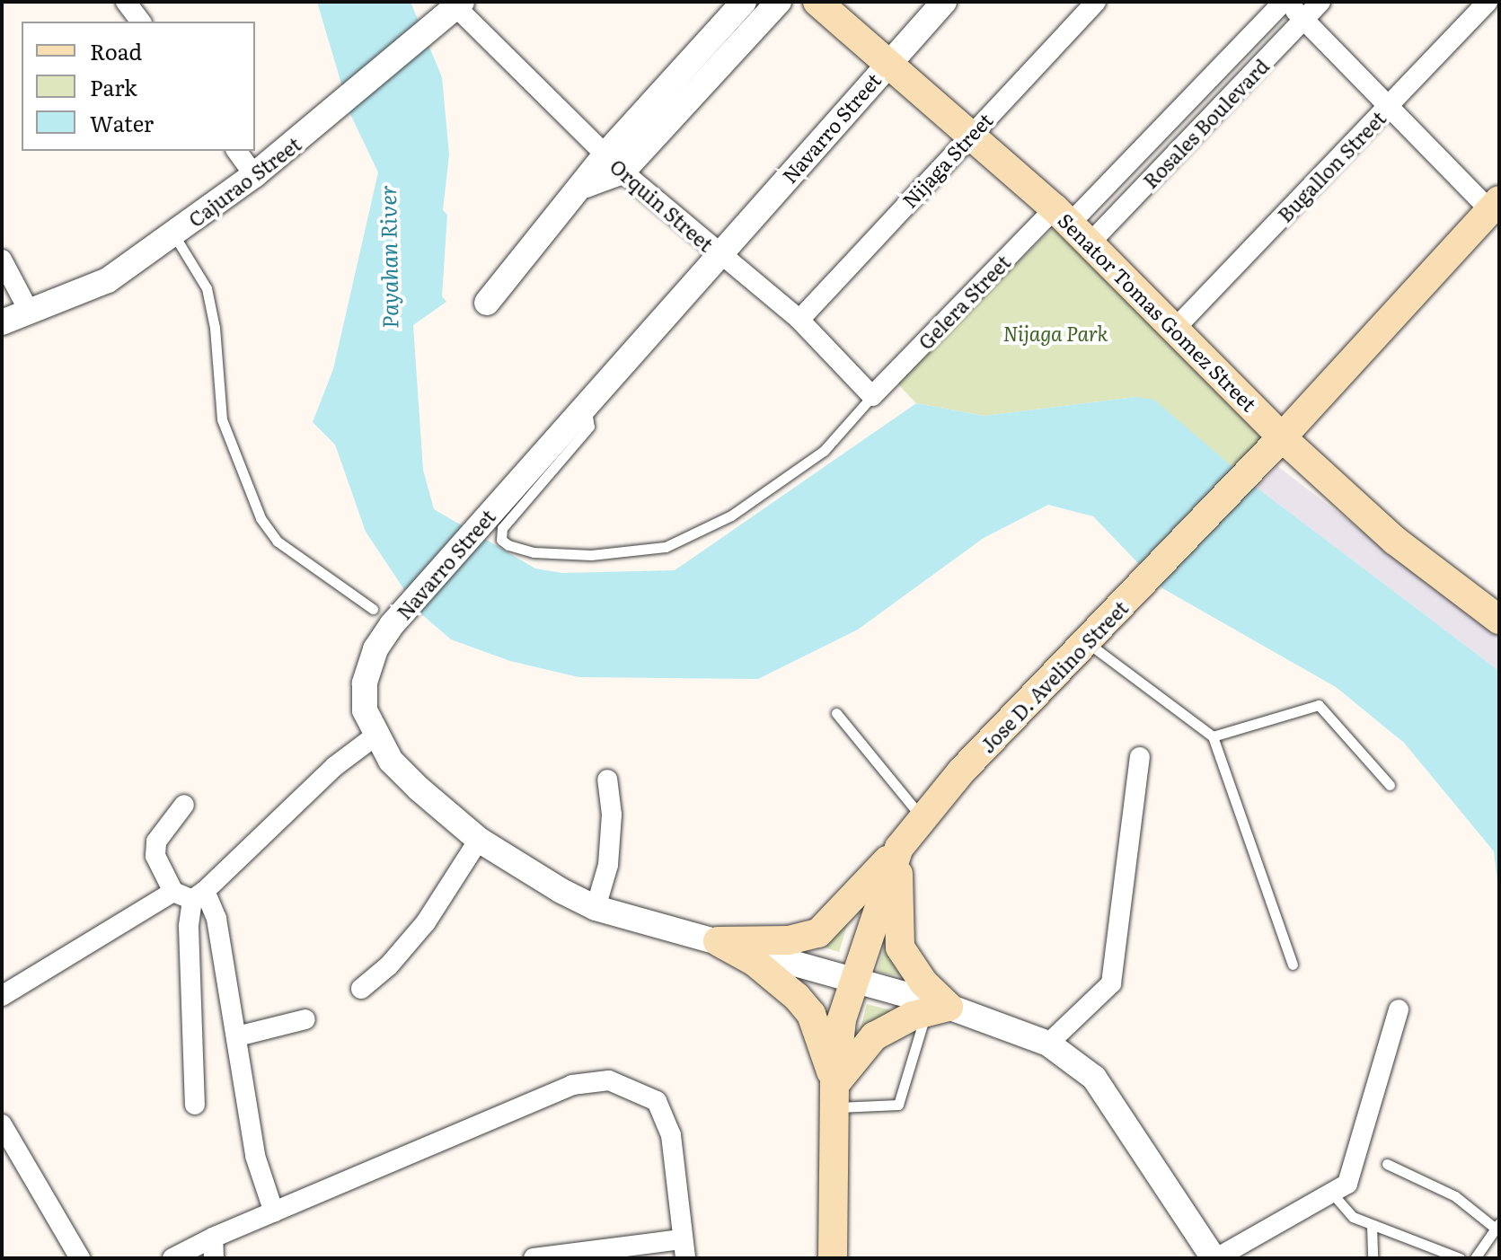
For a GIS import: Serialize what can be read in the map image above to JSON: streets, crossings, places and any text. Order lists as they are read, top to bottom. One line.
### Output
{"streets":{"main road":["Senator Tomas Gomez Street","Jose D. Avelino Street"],"street":["Rosales Boulevard","Navarro Street","Nijaga Street","Bugallon Street","Cajurao Street","Orquin Street","Gelera Street"]},"crossings":[["Rosales Boulevard","Gelera Street"],["Rosales Boulevard","Senator Tomas Gomez Street"],["Navarro Street","Orquin Street"],["Navarro Street","Senator Tomas Gomez Street"],["Navarro Street","Jose D. Avelino Street"],["Nijaga Street","Orquin Street"],["Nijaga Street","Senator Tomas Gomez Street"],["Bugallon Street","Senator Tomas Gomez Street"],["Cajurao Street","Orquin Street"],["Orquin Street","Gelera Street"],["Gelera Street","Senator Tomas Gomez Street"],["Senator Tomas Gomez Street","Jose D. Avelino Street"]],"water":["Payahan River"],"parks":["Nijaga Park"],"legend":["Road","Park","Water"]}
